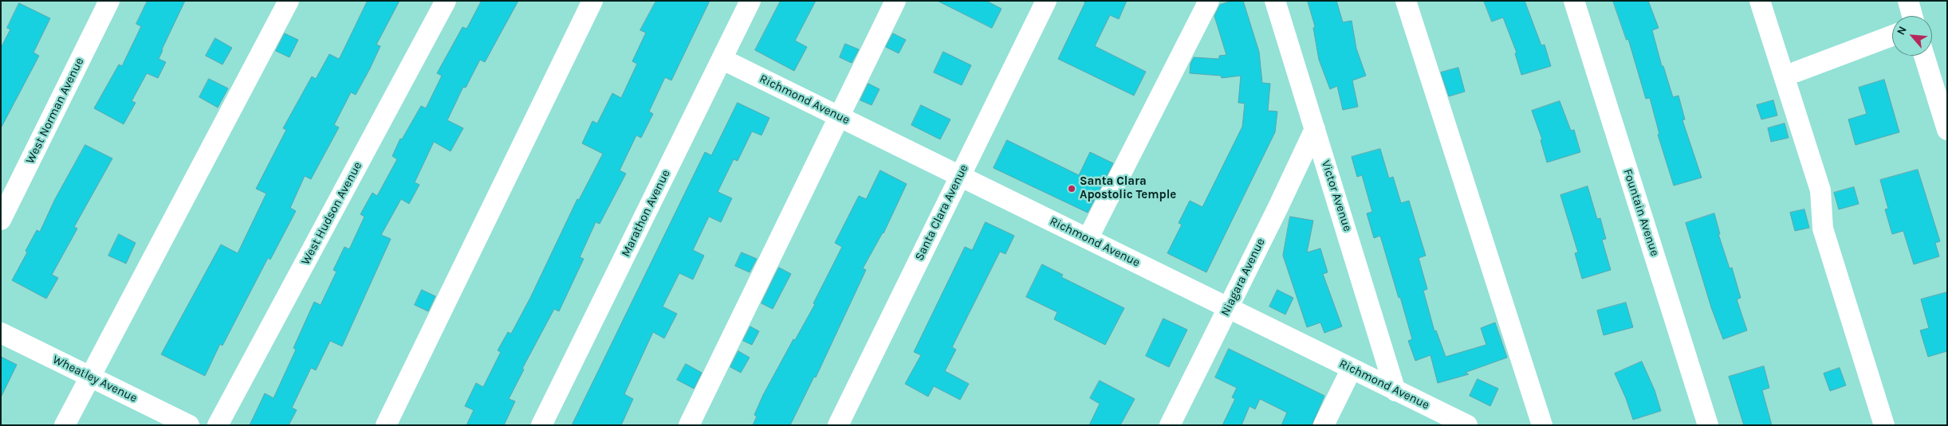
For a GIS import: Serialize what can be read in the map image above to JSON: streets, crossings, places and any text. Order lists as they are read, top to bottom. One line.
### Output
{"streets":{"street":["Richmond Avenue","West Norman Avenue","Victor Avenue","Santa Clara Avenue","Fountain Avenue","West Hudson Avenue","Marathon Avenue","Niagara Avenue","Wheatley Avenue"]},"crossings":[["Richmond Avenue","Victor Avenue"],["Richmond Avenue","Santa Clara Avenue"],["Richmond Avenue","Marathon Avenue"],["Richmond Avenue","Niagara Avenue"],["Victor Avenue","Niagara Avenue"]],"places":["Santa Clara Apostolic Temple"],"north":"top left"}
